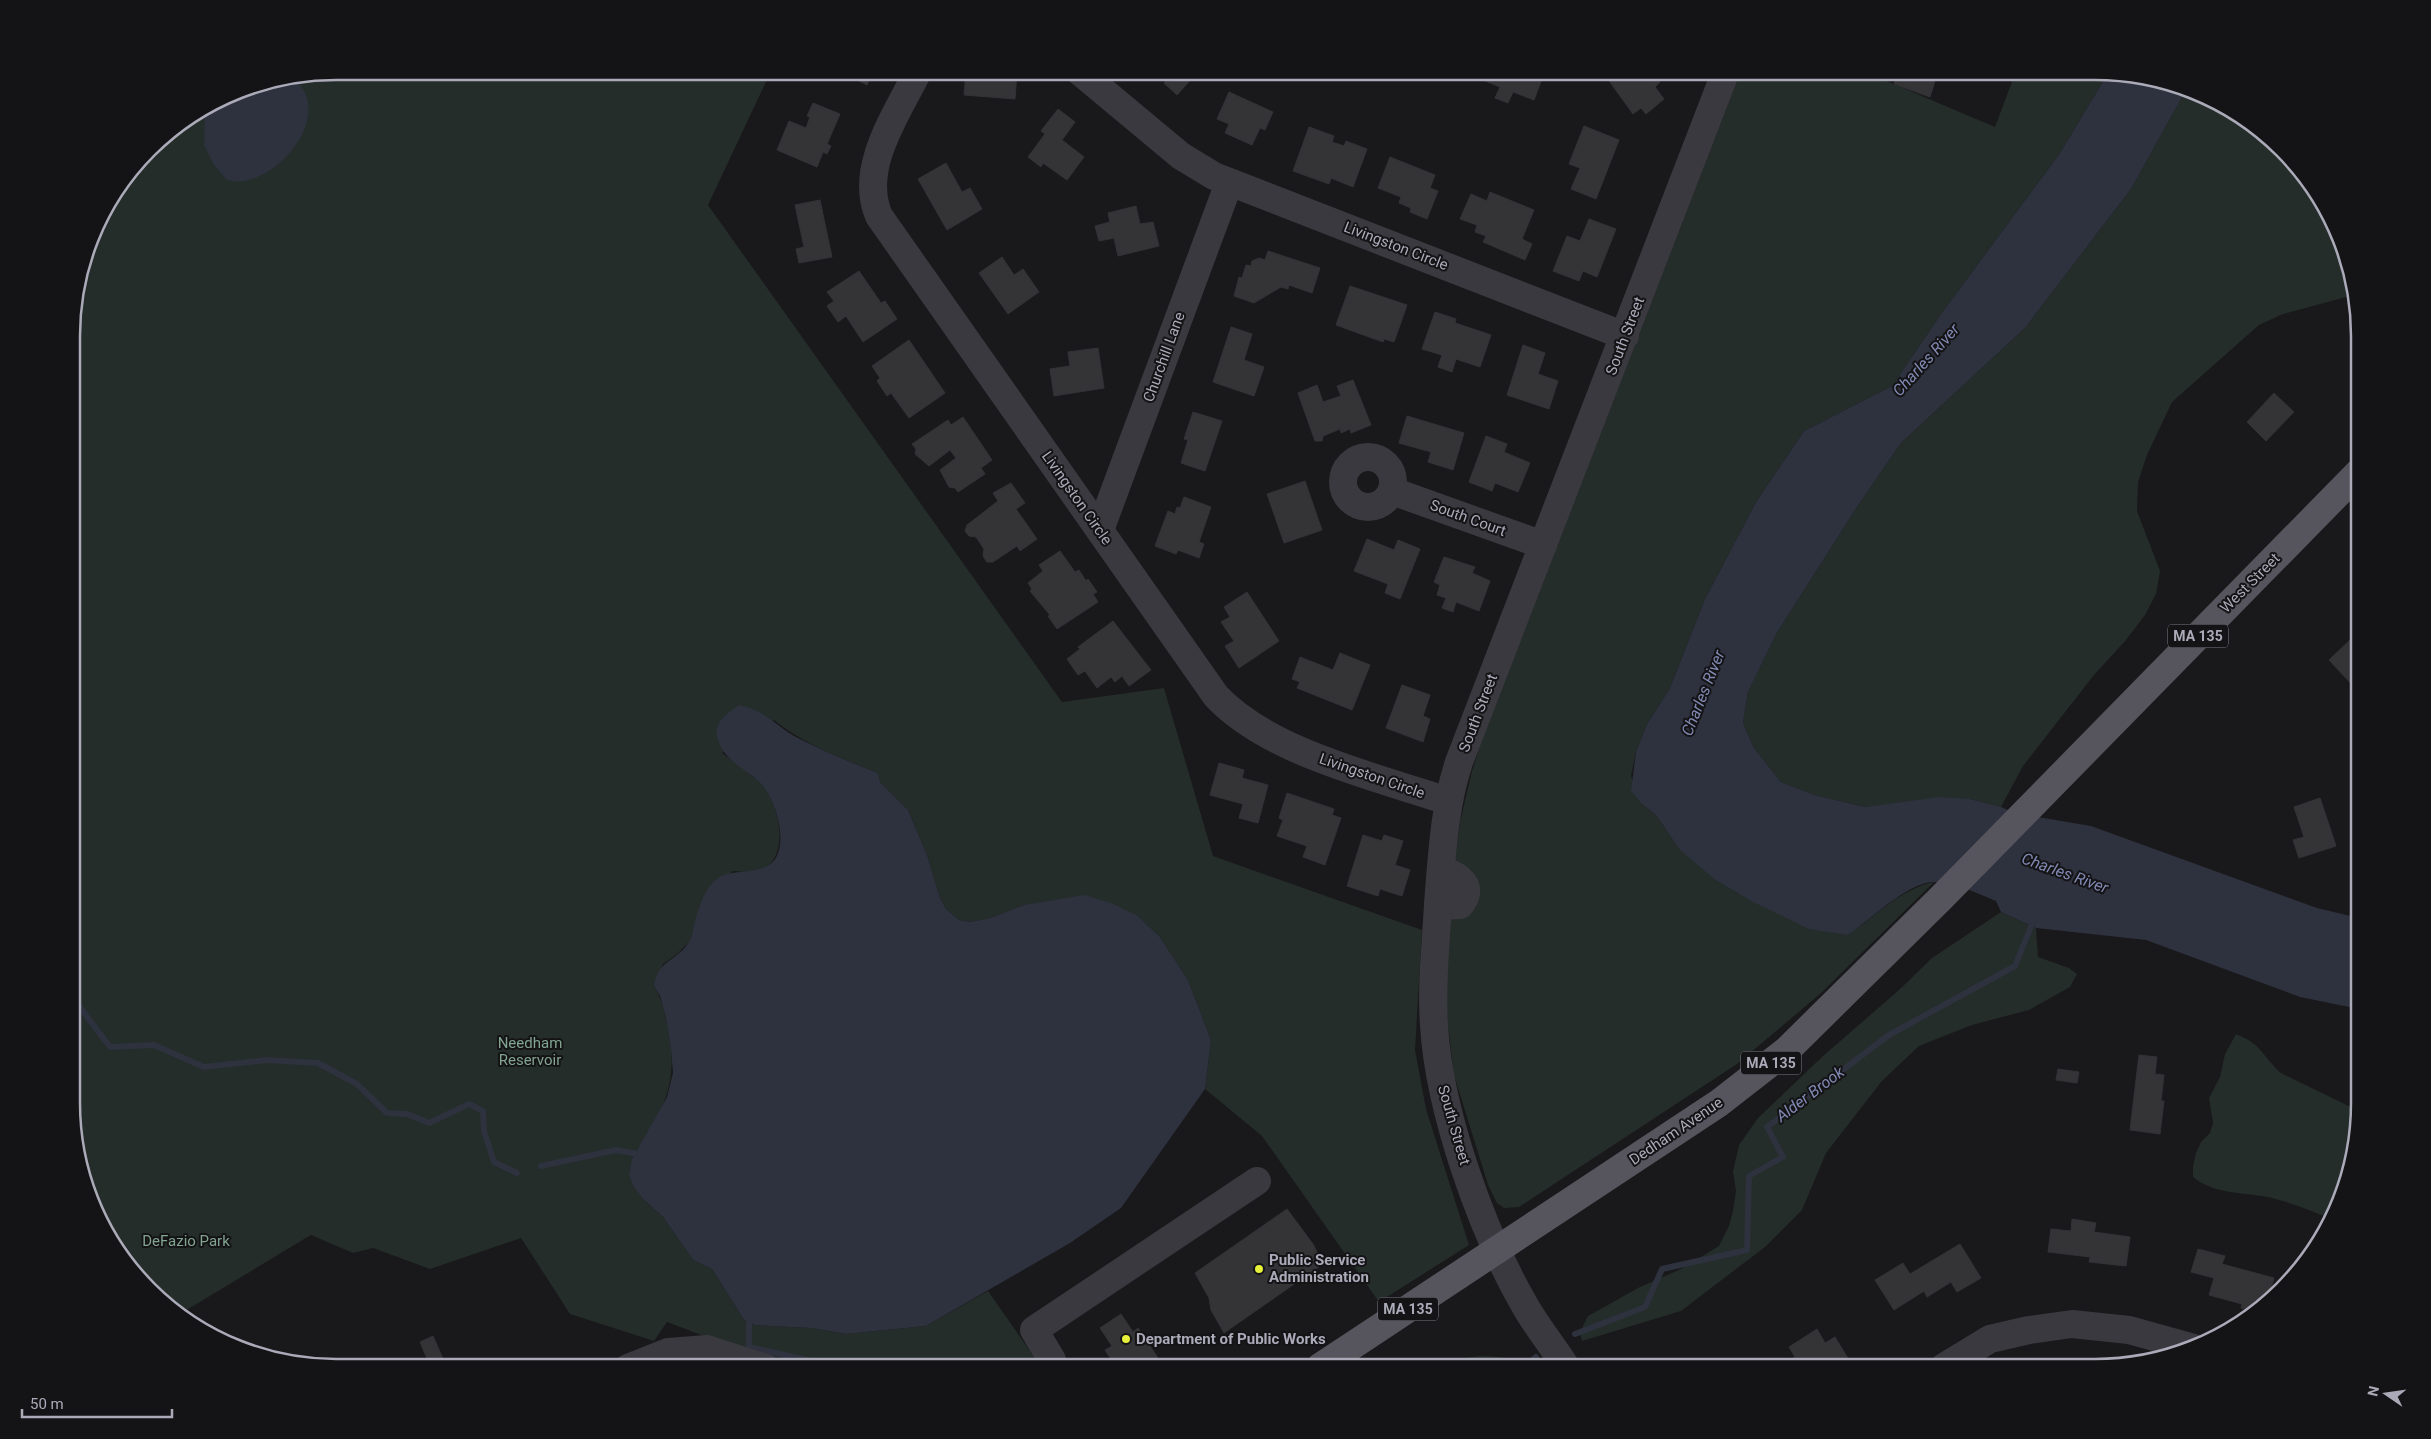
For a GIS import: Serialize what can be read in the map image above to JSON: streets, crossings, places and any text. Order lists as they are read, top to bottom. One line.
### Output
{"streets":{"main road":["West Street","MA 135","Dedham Avenue"],"street":["Livingston Circle","South Street","Churchill Lane","South Court"]},"crossings":[["Livingston Circle","South Street"],["Livingston Circle","Churchill Lane"],["South Street","South Court"],["South Street","Dedham Avenue"],["West Street","Dedham Avenue"]],"water":["Charles River","Alder Brook"],"parks":["Needham Reservoir","DeFazio Park"],"places":["Public Service Administration","Department of Public Works"],"scale_bar":"50 m","north":"left"}
